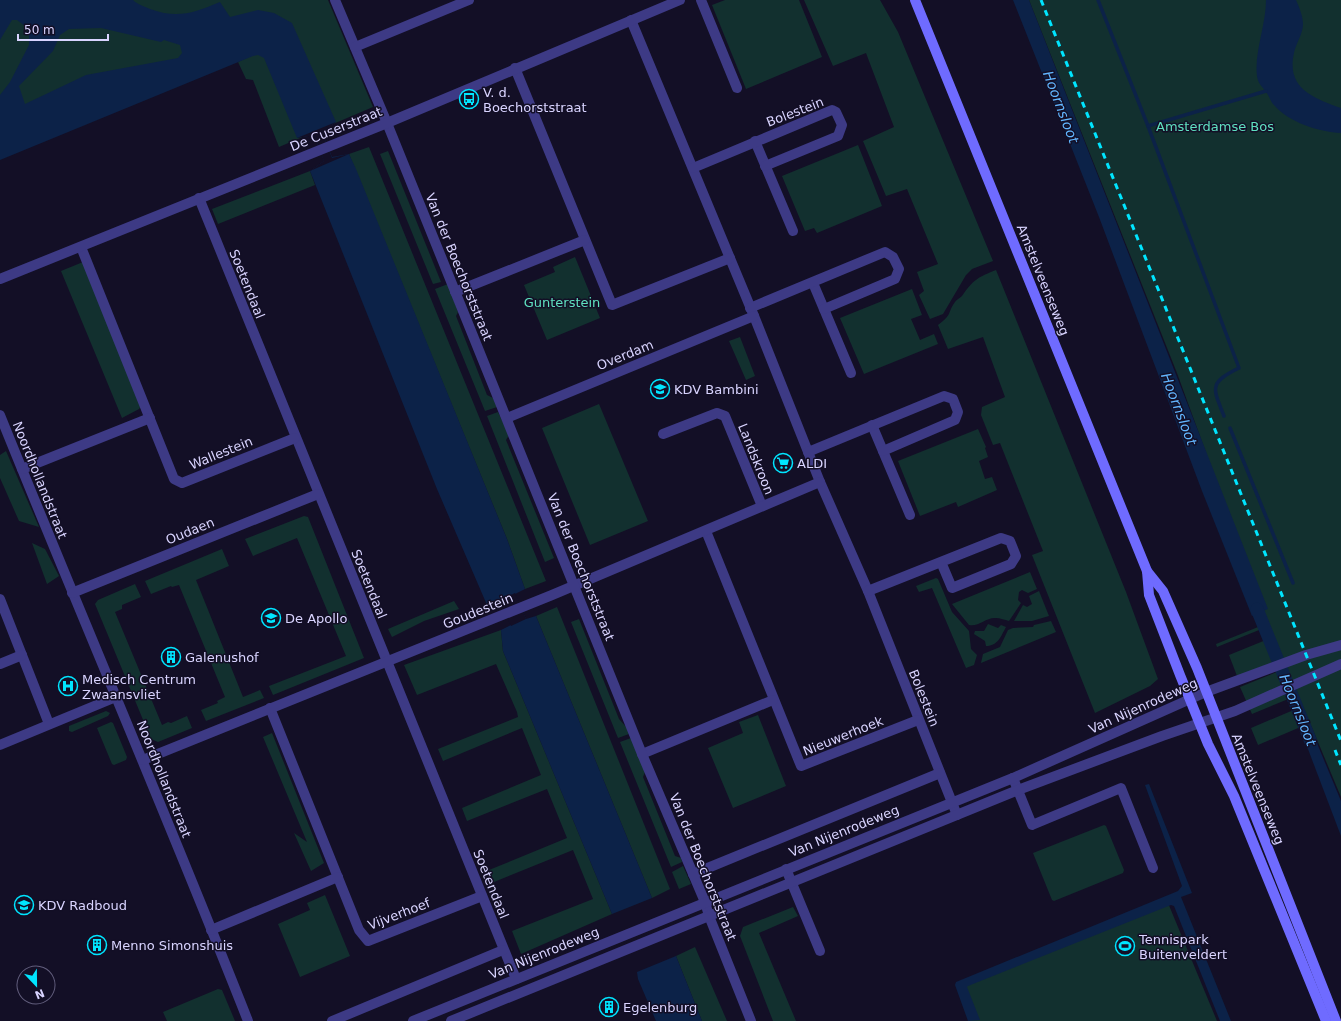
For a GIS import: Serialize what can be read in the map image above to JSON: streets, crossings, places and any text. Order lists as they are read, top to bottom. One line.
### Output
{"streets":{"main road":["Amstelveenseweg"],"street":["Bolestein","De Cuserstraat","Van der Boechorststraat","Soetendaal","Overdam","Wallestein","Landskroon","Noordhollandstraat","Oudaen","Goudestein","Van Nijenrodeweg","Nieuwerhoek","Vijverhoef"]},"crossings":[["Bolestein","De Cuserstraat"],["Bolestein","Overdam"],["Bolestein","Goudestein"],["Bolestein","Van Nijenrodeweg"],["Bolestein","Nieuwerhoek"],["De Cuserstraat","Van der Boechorststraat"],["De Cuserstraat","Soetendaal"],["De Cuserstraat","Wallestein"],["Van der Boechorststraat","Overdam"],["Van der Boechorststraat","Goudestein"],["Van der Boechorststraat","Van Nijenrodeweg"],["Amstelveenseweg","Van Nijenrodeweg"],["Soetendaal","Wallestein"],["Soetendaal","Oudaen"],["Soetendaal","Goudestein"],["Soetendaal","Van Nijenrodeweg"],["Soetendaal","Vijverhoef"],["Landskroon","Goudestein"],["Noordhollandstraat","Oudaen"],["Noordhollandstraat","Goudestein"],["Goudestein","Nieuwerhoek"],["Goudestein","Vijverhoef"]],"water":["Hoornsloot"],"parks":["Amsterdamse Bos","Gunterstein"],"places":{"bus stop":["V. d. Boechorststraat"],"school or university":["KDV Bambini","De Apollo","KDV Radboud"],"supermarket":["ALDI"],"building":["Galenushof","Menno Simonshuis","Egelenburg"],"hospital":["Medisch Centrum Zwaansvliet"],"sports":["Tennispark Buitenveldert"]},"scale_bar":"50 m","north":"bottom"}
